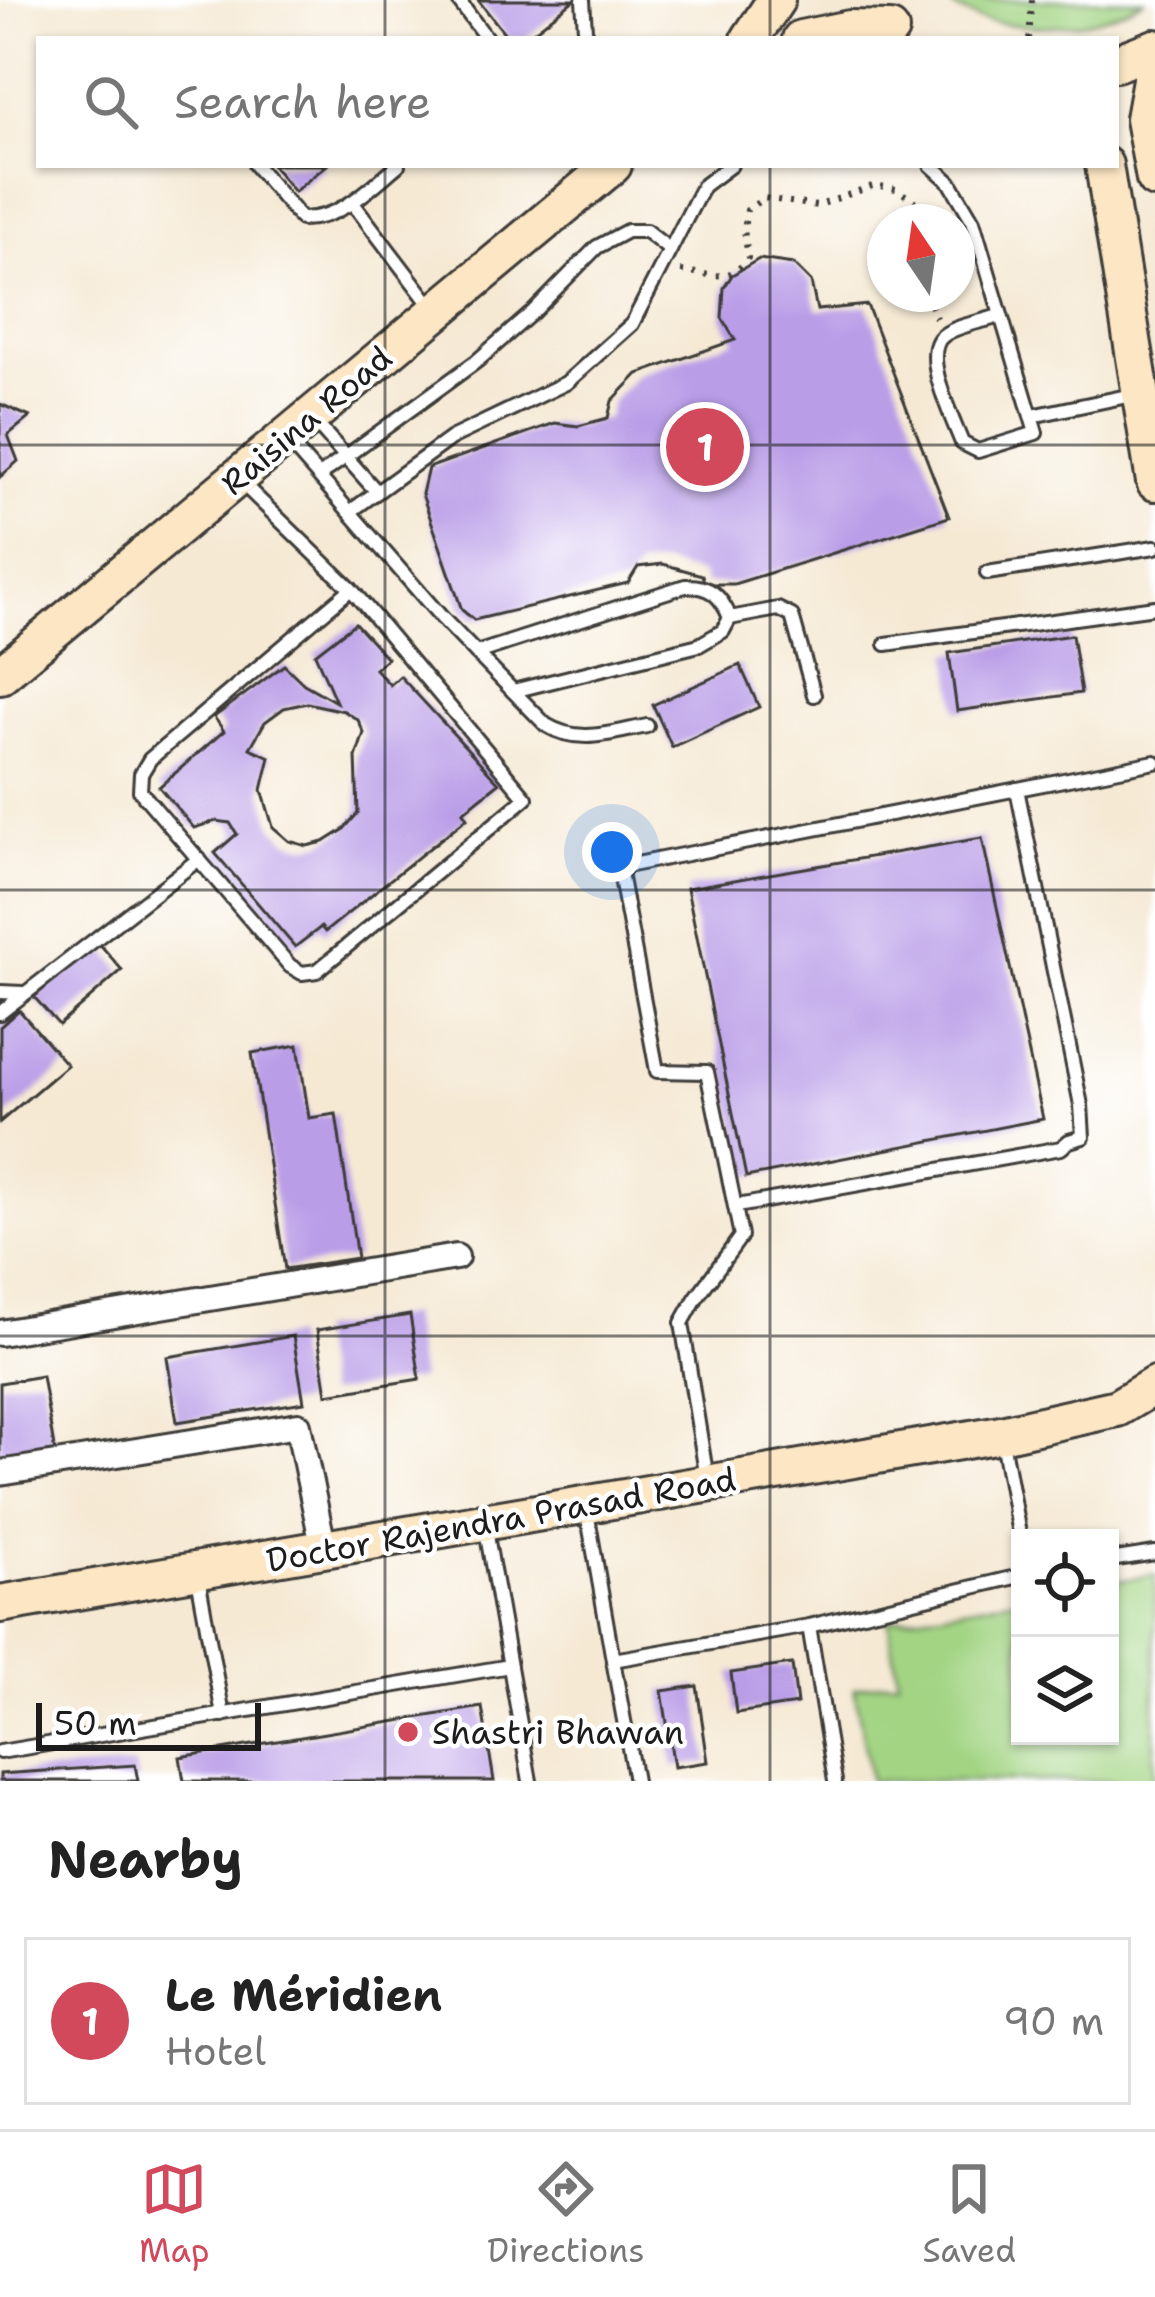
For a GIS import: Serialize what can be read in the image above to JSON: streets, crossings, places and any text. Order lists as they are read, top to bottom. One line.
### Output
{"streets":{"main road":["Raisina Road","Doctor Rajendra Prasad Road"]},"places":["Shastri Bhawan"],"scale_bar":"50 m","north":"top","page":{"search":"Search here","pins":"1","scale":"50 m","heading":"Nearby","list":[{"mark":"1","name":"Le Méridien","note":"Hotel","value":"90 m"}],"nav":["Map","Directions","Saved"]}}
